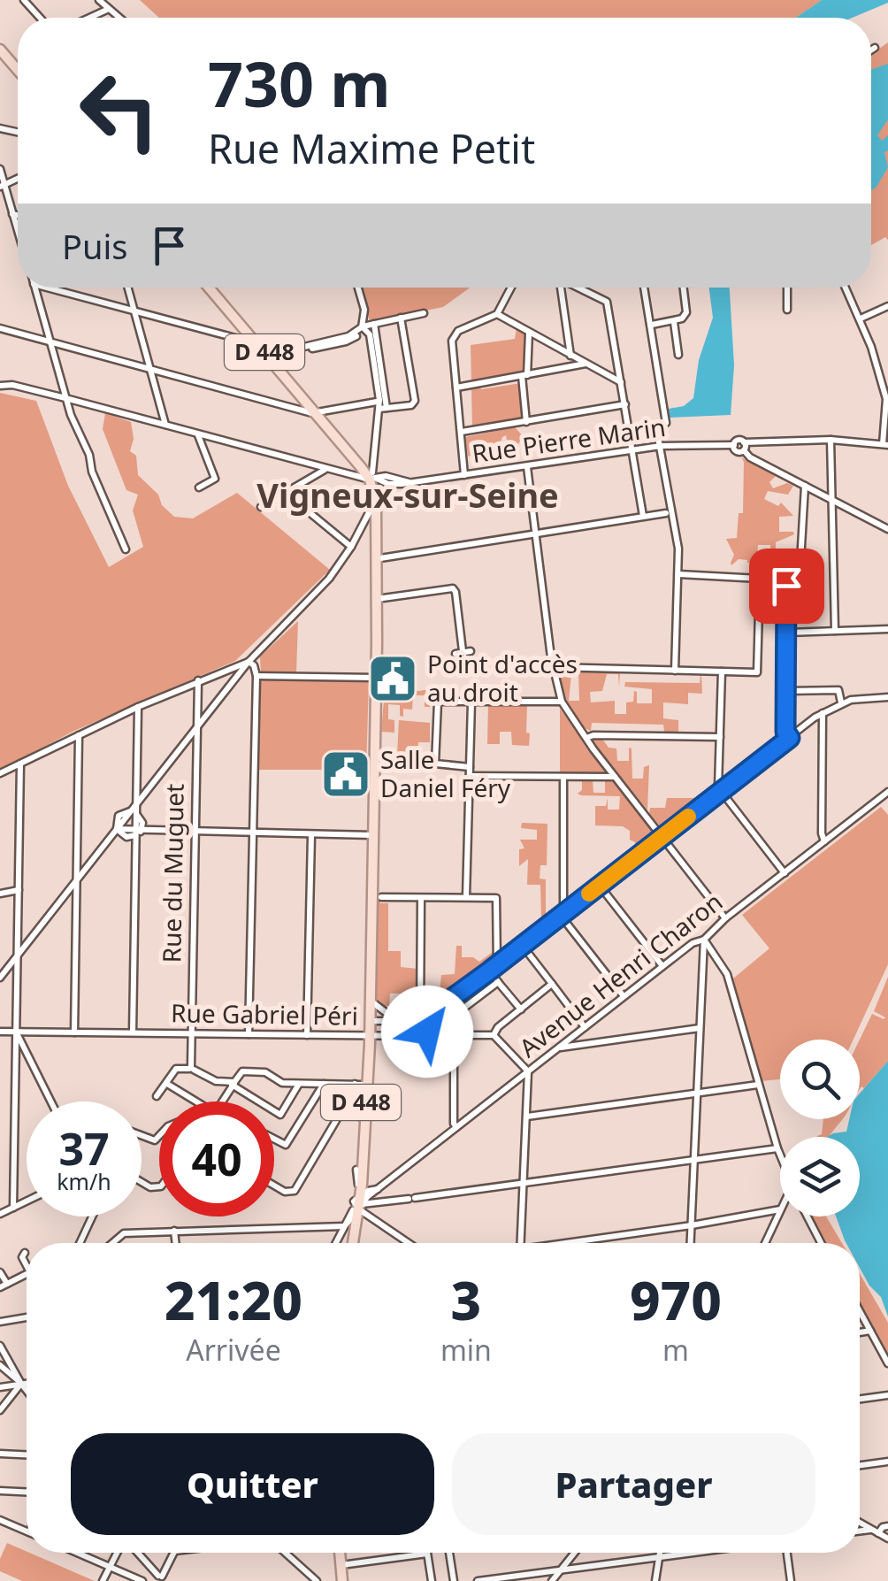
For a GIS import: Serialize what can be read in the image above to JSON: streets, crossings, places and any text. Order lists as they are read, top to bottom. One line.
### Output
{"streets":{"main road":["D 448"],"street":["Rue Pierre Marin","Rue du Muguet","Avenue Henri Charon","Rue Gabriel Péri"]},"crossings":[["D 448","Rue Pierre Marin"],["D 448","Avenue Henri Charon"],["D 448","Rue Gabriel Péri"],["Rue du Muguet","Rue Gabriel Péri"]],"districts":["Vigneux-sur-Seine"],"places":{"public building":["Point d'accès au droit","Salle Daniel Féry"]},"page":{"turn":["730 m","Rue Maxime Petit"],"then":"Puis","speed":"37 km/h","limit":"40","eta":["21:20","Arrivée","3","min","970","m"],"buttons":["Quitter","Partager"]}}
